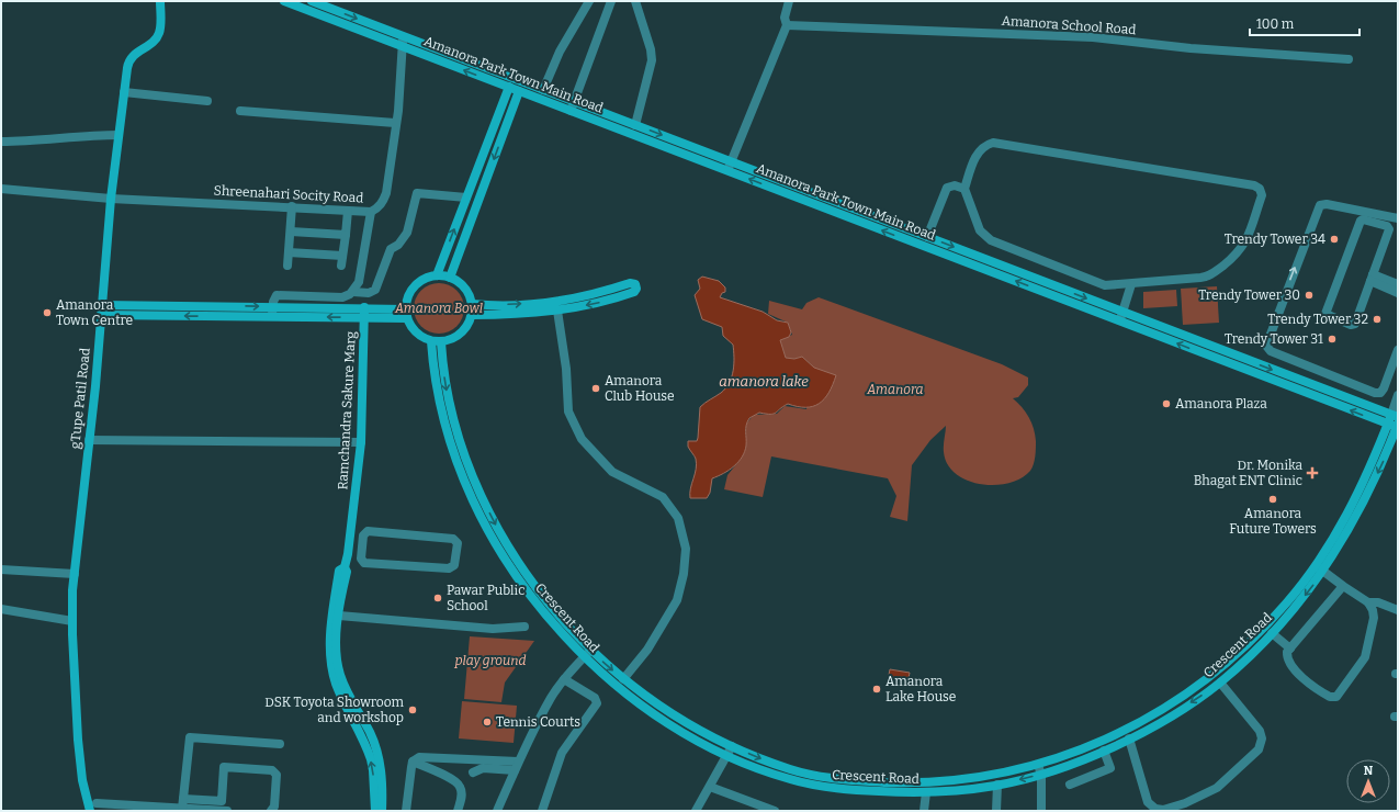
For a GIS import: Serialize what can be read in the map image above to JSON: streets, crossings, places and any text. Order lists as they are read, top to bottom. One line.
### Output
{"streets":{"main road":["Amanora Park Town Main Road","gTupe Patil Road","Ramchandra Sakure Marg","Crescent Road"],"street":["Amanora School Road","Shreenahari Socity Road"]},"crossings":[["Amanora Park Town Main Road","Shreenahari Socity Road"],["Amanora Park Town Main Road","Crescent Road"],["Shreenahari Socity Road","gTupe Patil Road"]],"water":["amanora lake"],"parks":["Amanora Bowl","Amanora","play ground"],"places":{"other":["Trendy Tower 34","Trendy Tower 30","Amanora Town Centre","Trendy Tower 32","Trendy Tower 31","Amanora Club House","Amanora Plaza","Amanora Future Towers","Pawar Public School","Amanora Lake House","DSK Toyota Showroom and workshop","Tennis Courts"],"health":["Dr. Monika Bhagat ENT Clinic"]},"scale_bar":"100 m","north":"top"}
